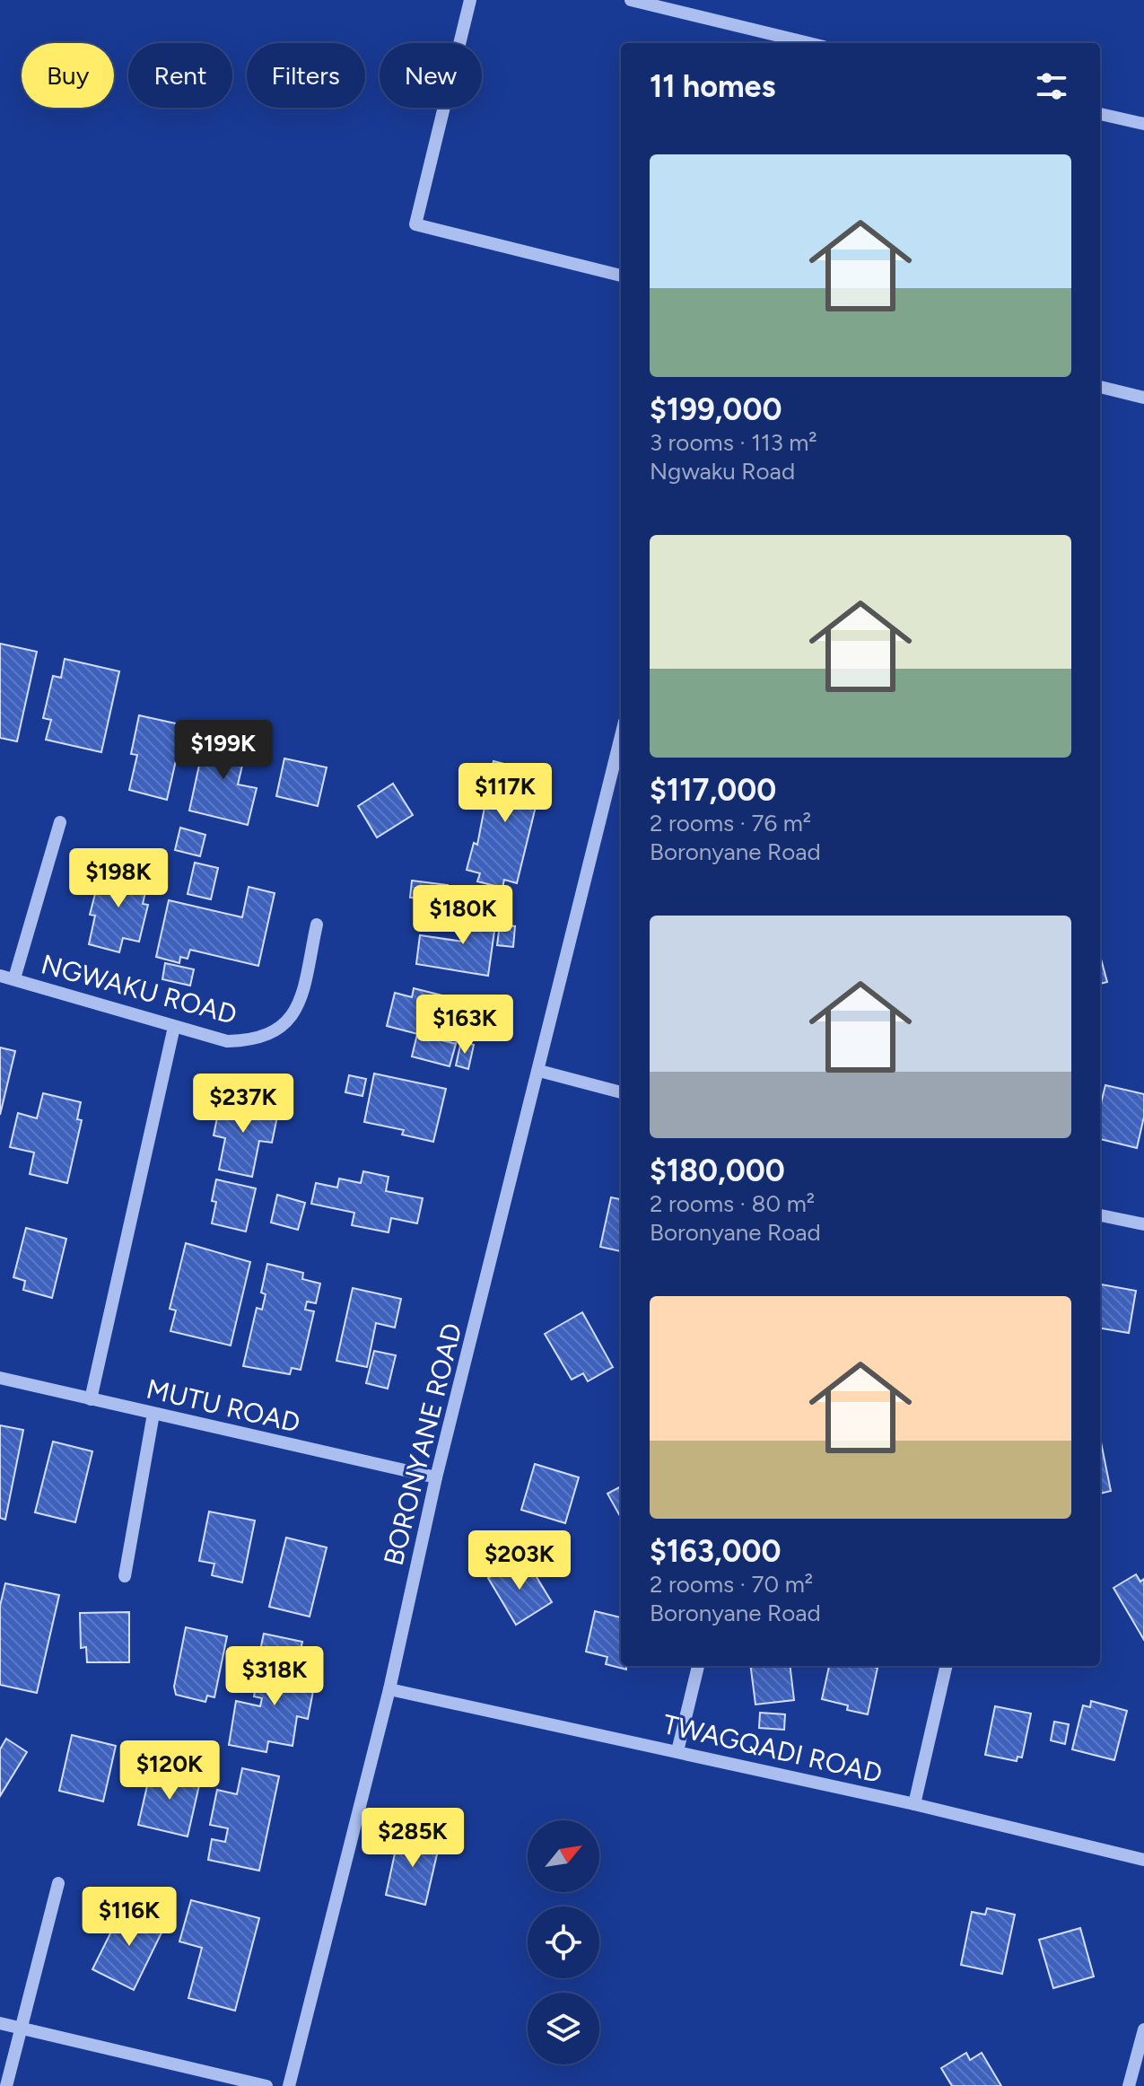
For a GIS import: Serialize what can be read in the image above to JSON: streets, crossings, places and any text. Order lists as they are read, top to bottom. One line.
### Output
{"streets":{"street":["NGWAKU ROAD","MUTU ROAD","BORONYANE ROAD","TWAGQADI ROAD"]},"crossings":[["MUTU ROAD","BORONYANE ROAD"],["BORONYANE ROAD","TWAGQADI ROAD"]],"north":"top right","page":{"chip":["Buy","Rent","Filters","New"],"heading":"11 homes","list":[{"name":"$199,000","note":"3 rooms · 113 m² · Ngwaku Road"},{"name":"$117,000","note":"2 rooms · 76 m² · Boronyane Road"},{"name":"$180,000","note":"2 rooms · 80 m² · Boronyane Road"},{"name":"$163,000","note":"2 rooms · 70 m² · Boronyane Road"}],"price":["$199K","$117K","$198K","$180K","$163K","$237K","$203K","$318K","$120K","$285K","$116K"]}}
